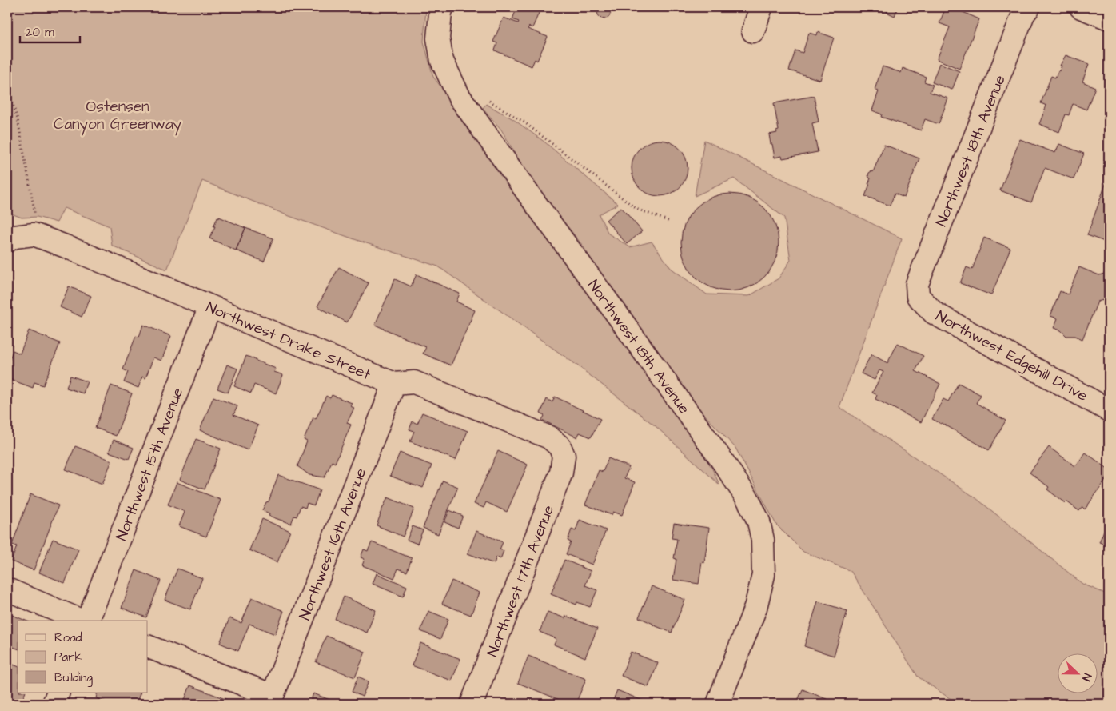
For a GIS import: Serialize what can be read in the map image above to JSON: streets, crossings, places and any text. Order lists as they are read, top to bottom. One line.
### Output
{"streets":{"street":["Northwest 18th Avenue","Northwest Drake Street","Northwest Edgehill Drive","Northwest 15th Avenue","Northwest 16th Avenue","Northwest 17th Avenue"]},"crossings":[["Northwest 18th Avenue","Northwest Edgehill Drive"],["Northwest Drake Street","Northwest 15th Avenue"],["Northwest Drake Street","Northwest 16th Avenue"],["Northwest Drake Street","Northwest 17th Avenue"]],"parks":["Ostensen Canyon Greenway"],"legend":["Road","Park","Building"],"scale_bar":"20 m","north":"right"}
